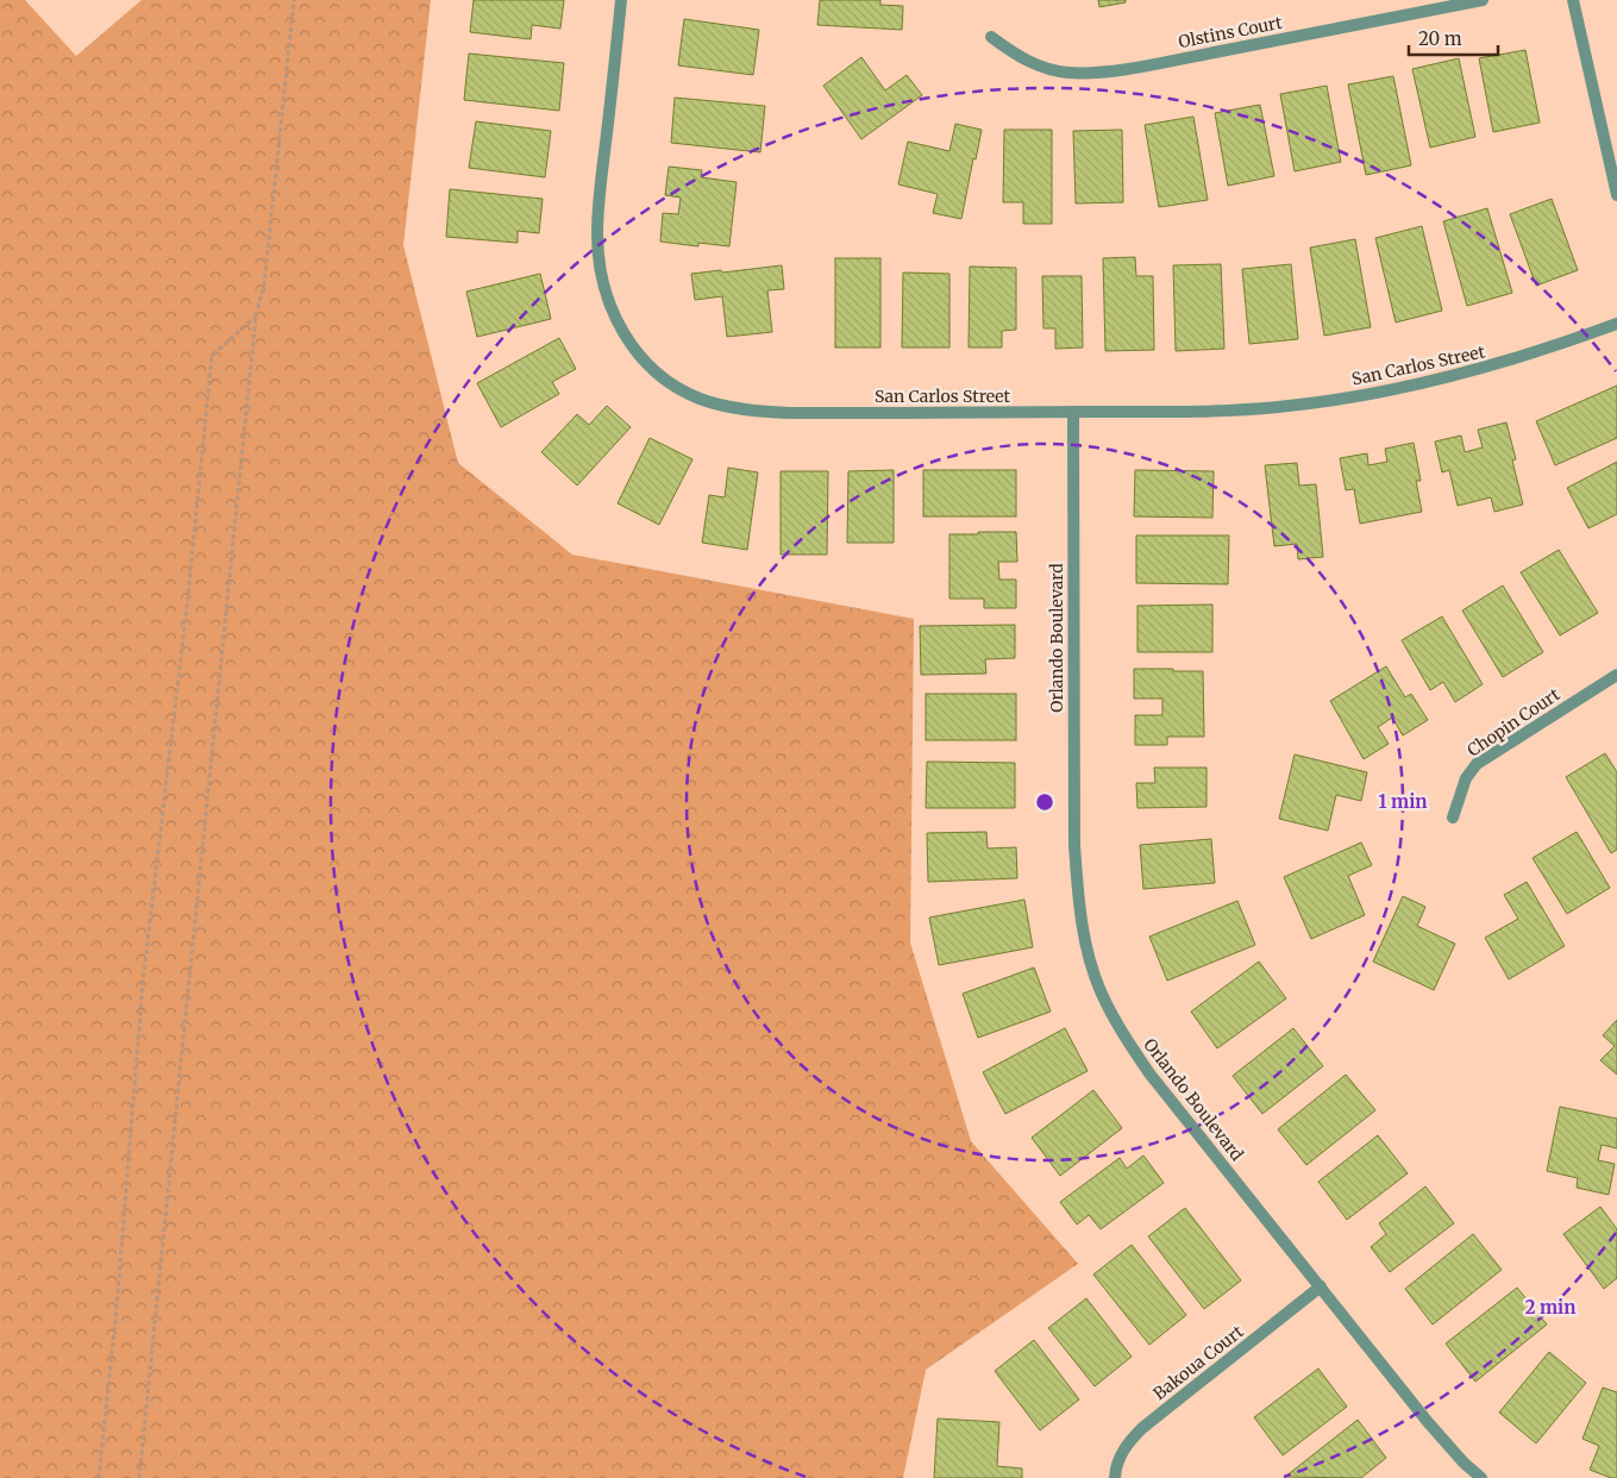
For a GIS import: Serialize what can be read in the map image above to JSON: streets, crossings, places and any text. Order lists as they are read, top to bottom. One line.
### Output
{"streets":{"street":["Olstins Court","San Carlos Street","Orlando Boulevard","Chopin Court","Bakoua Court"]},"crossings":[["San Carlos Street","Orlando Boulevard"],["Orlando Boulevard","Bakoua Court"]],"scale_bar":"20 m","rings":["1 min","2 min"]}
